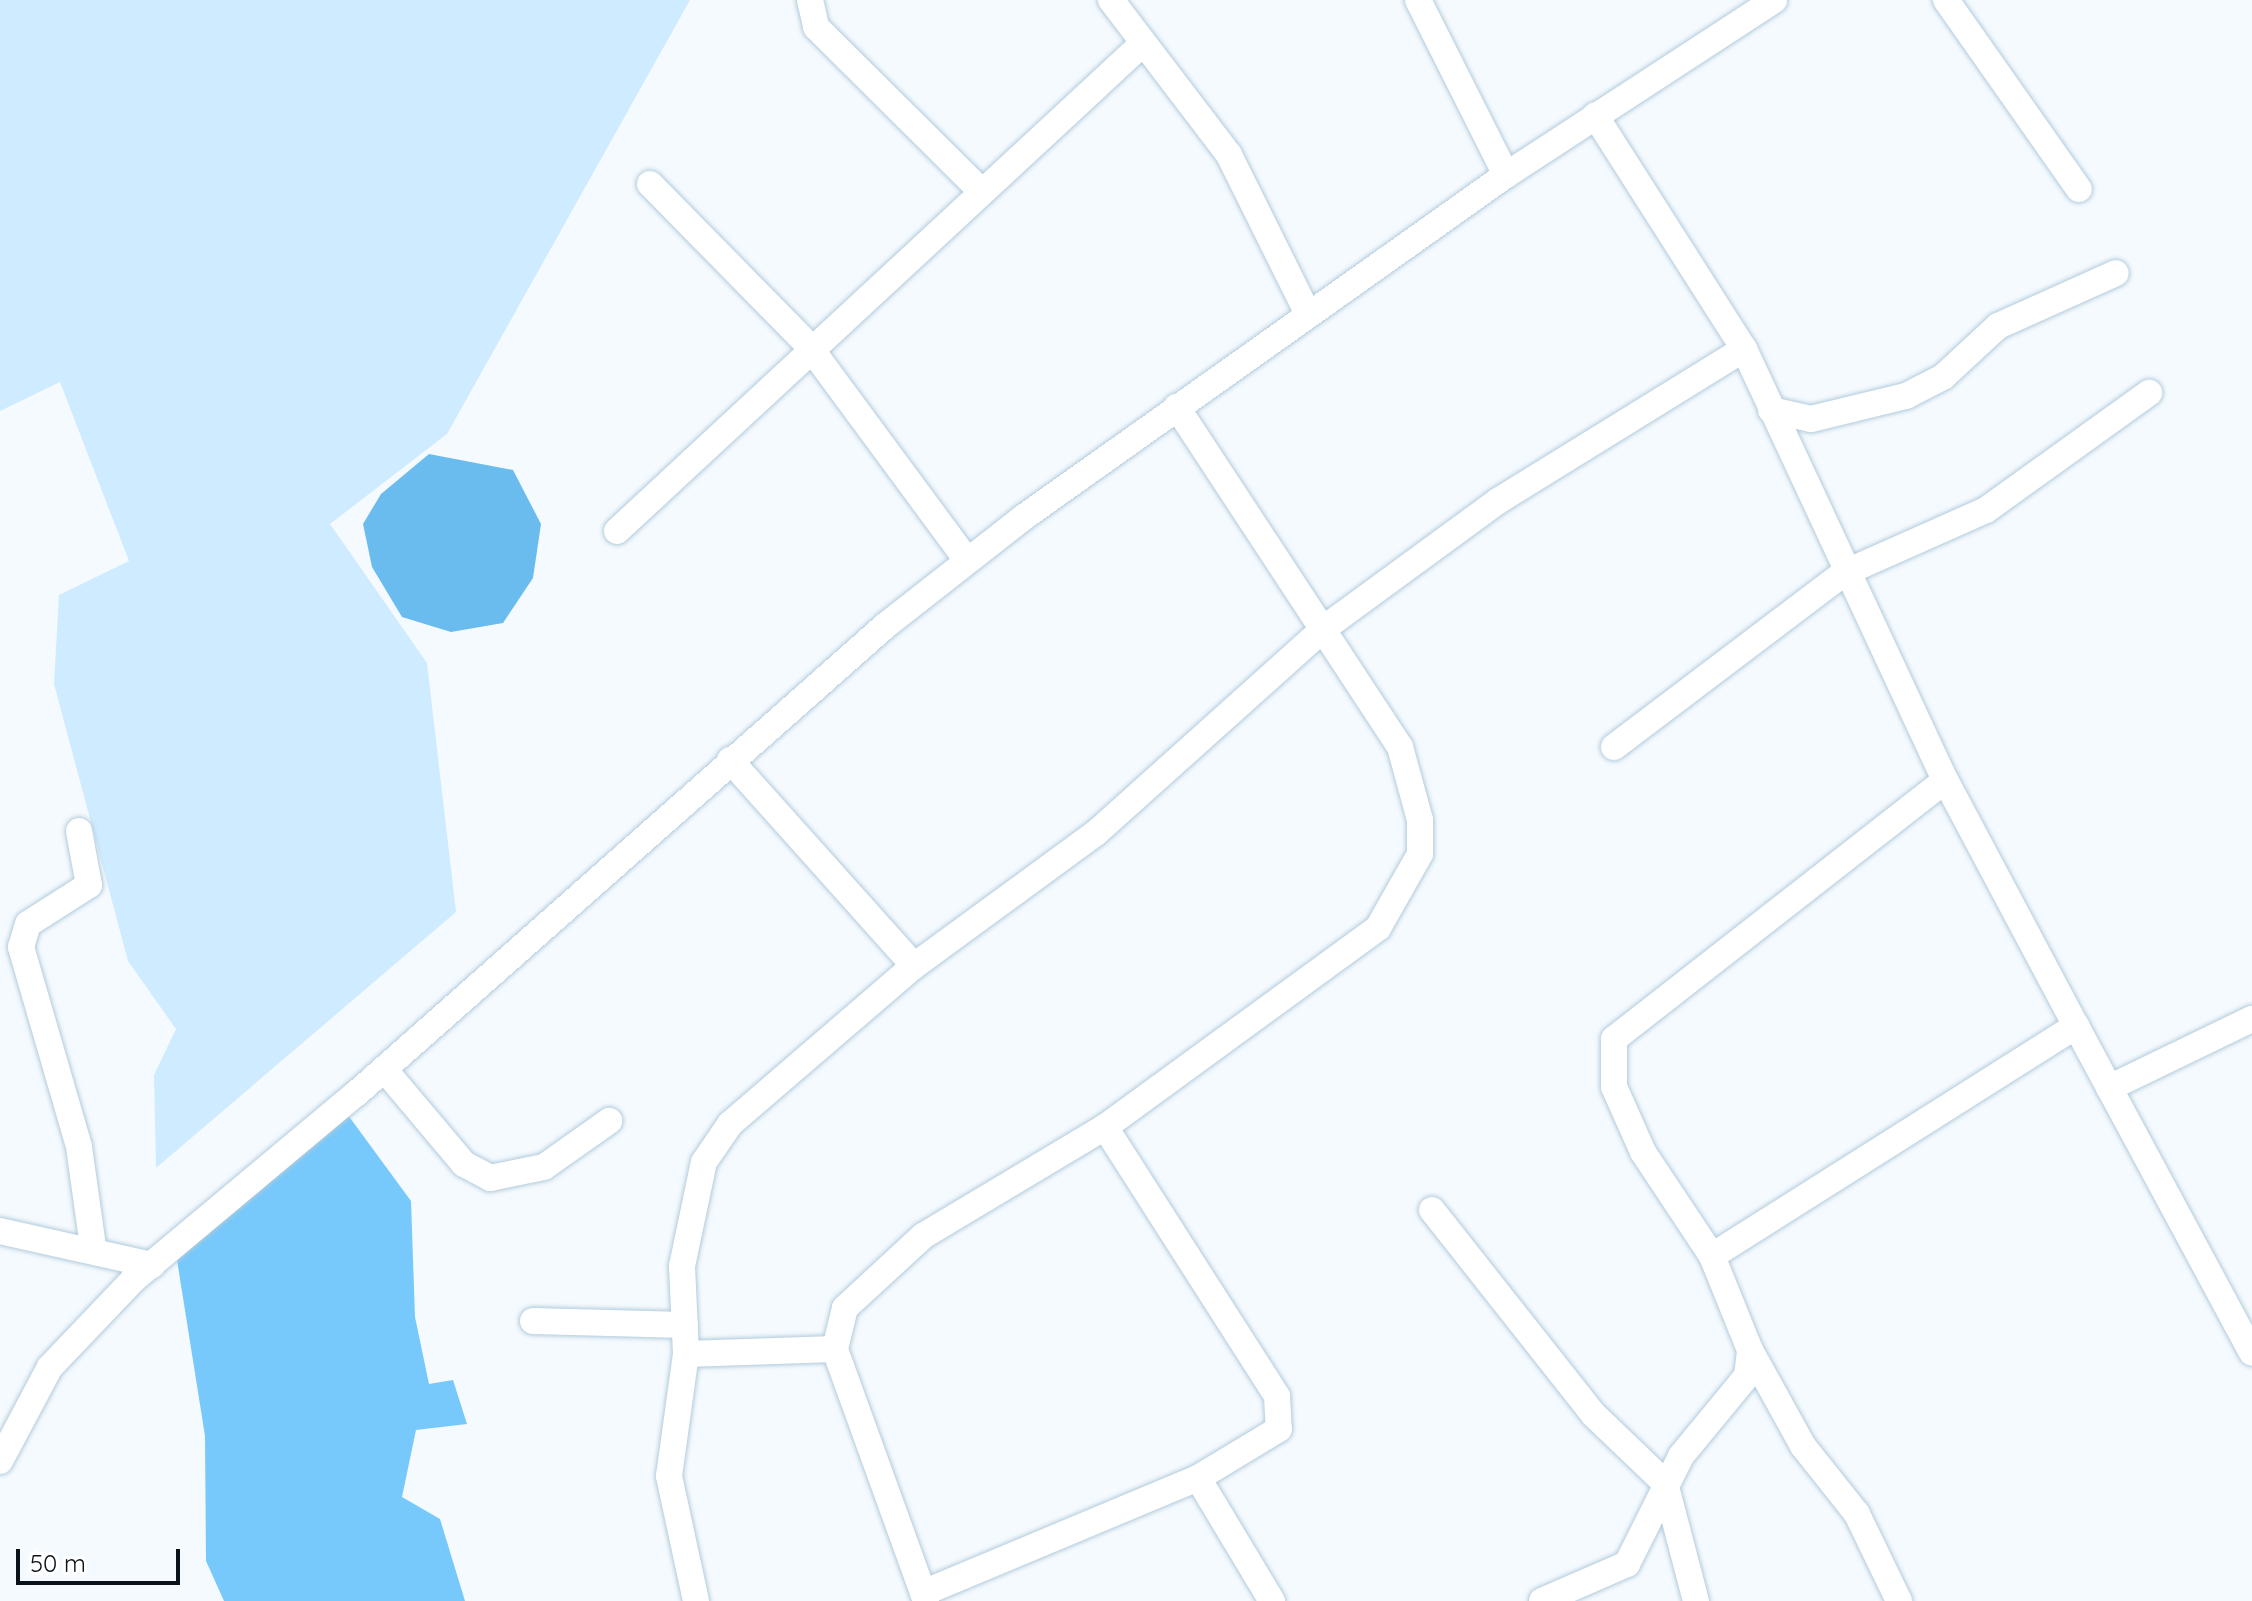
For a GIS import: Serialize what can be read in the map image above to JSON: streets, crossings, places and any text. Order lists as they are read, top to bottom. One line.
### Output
{"scale_bar":"50 m"}
